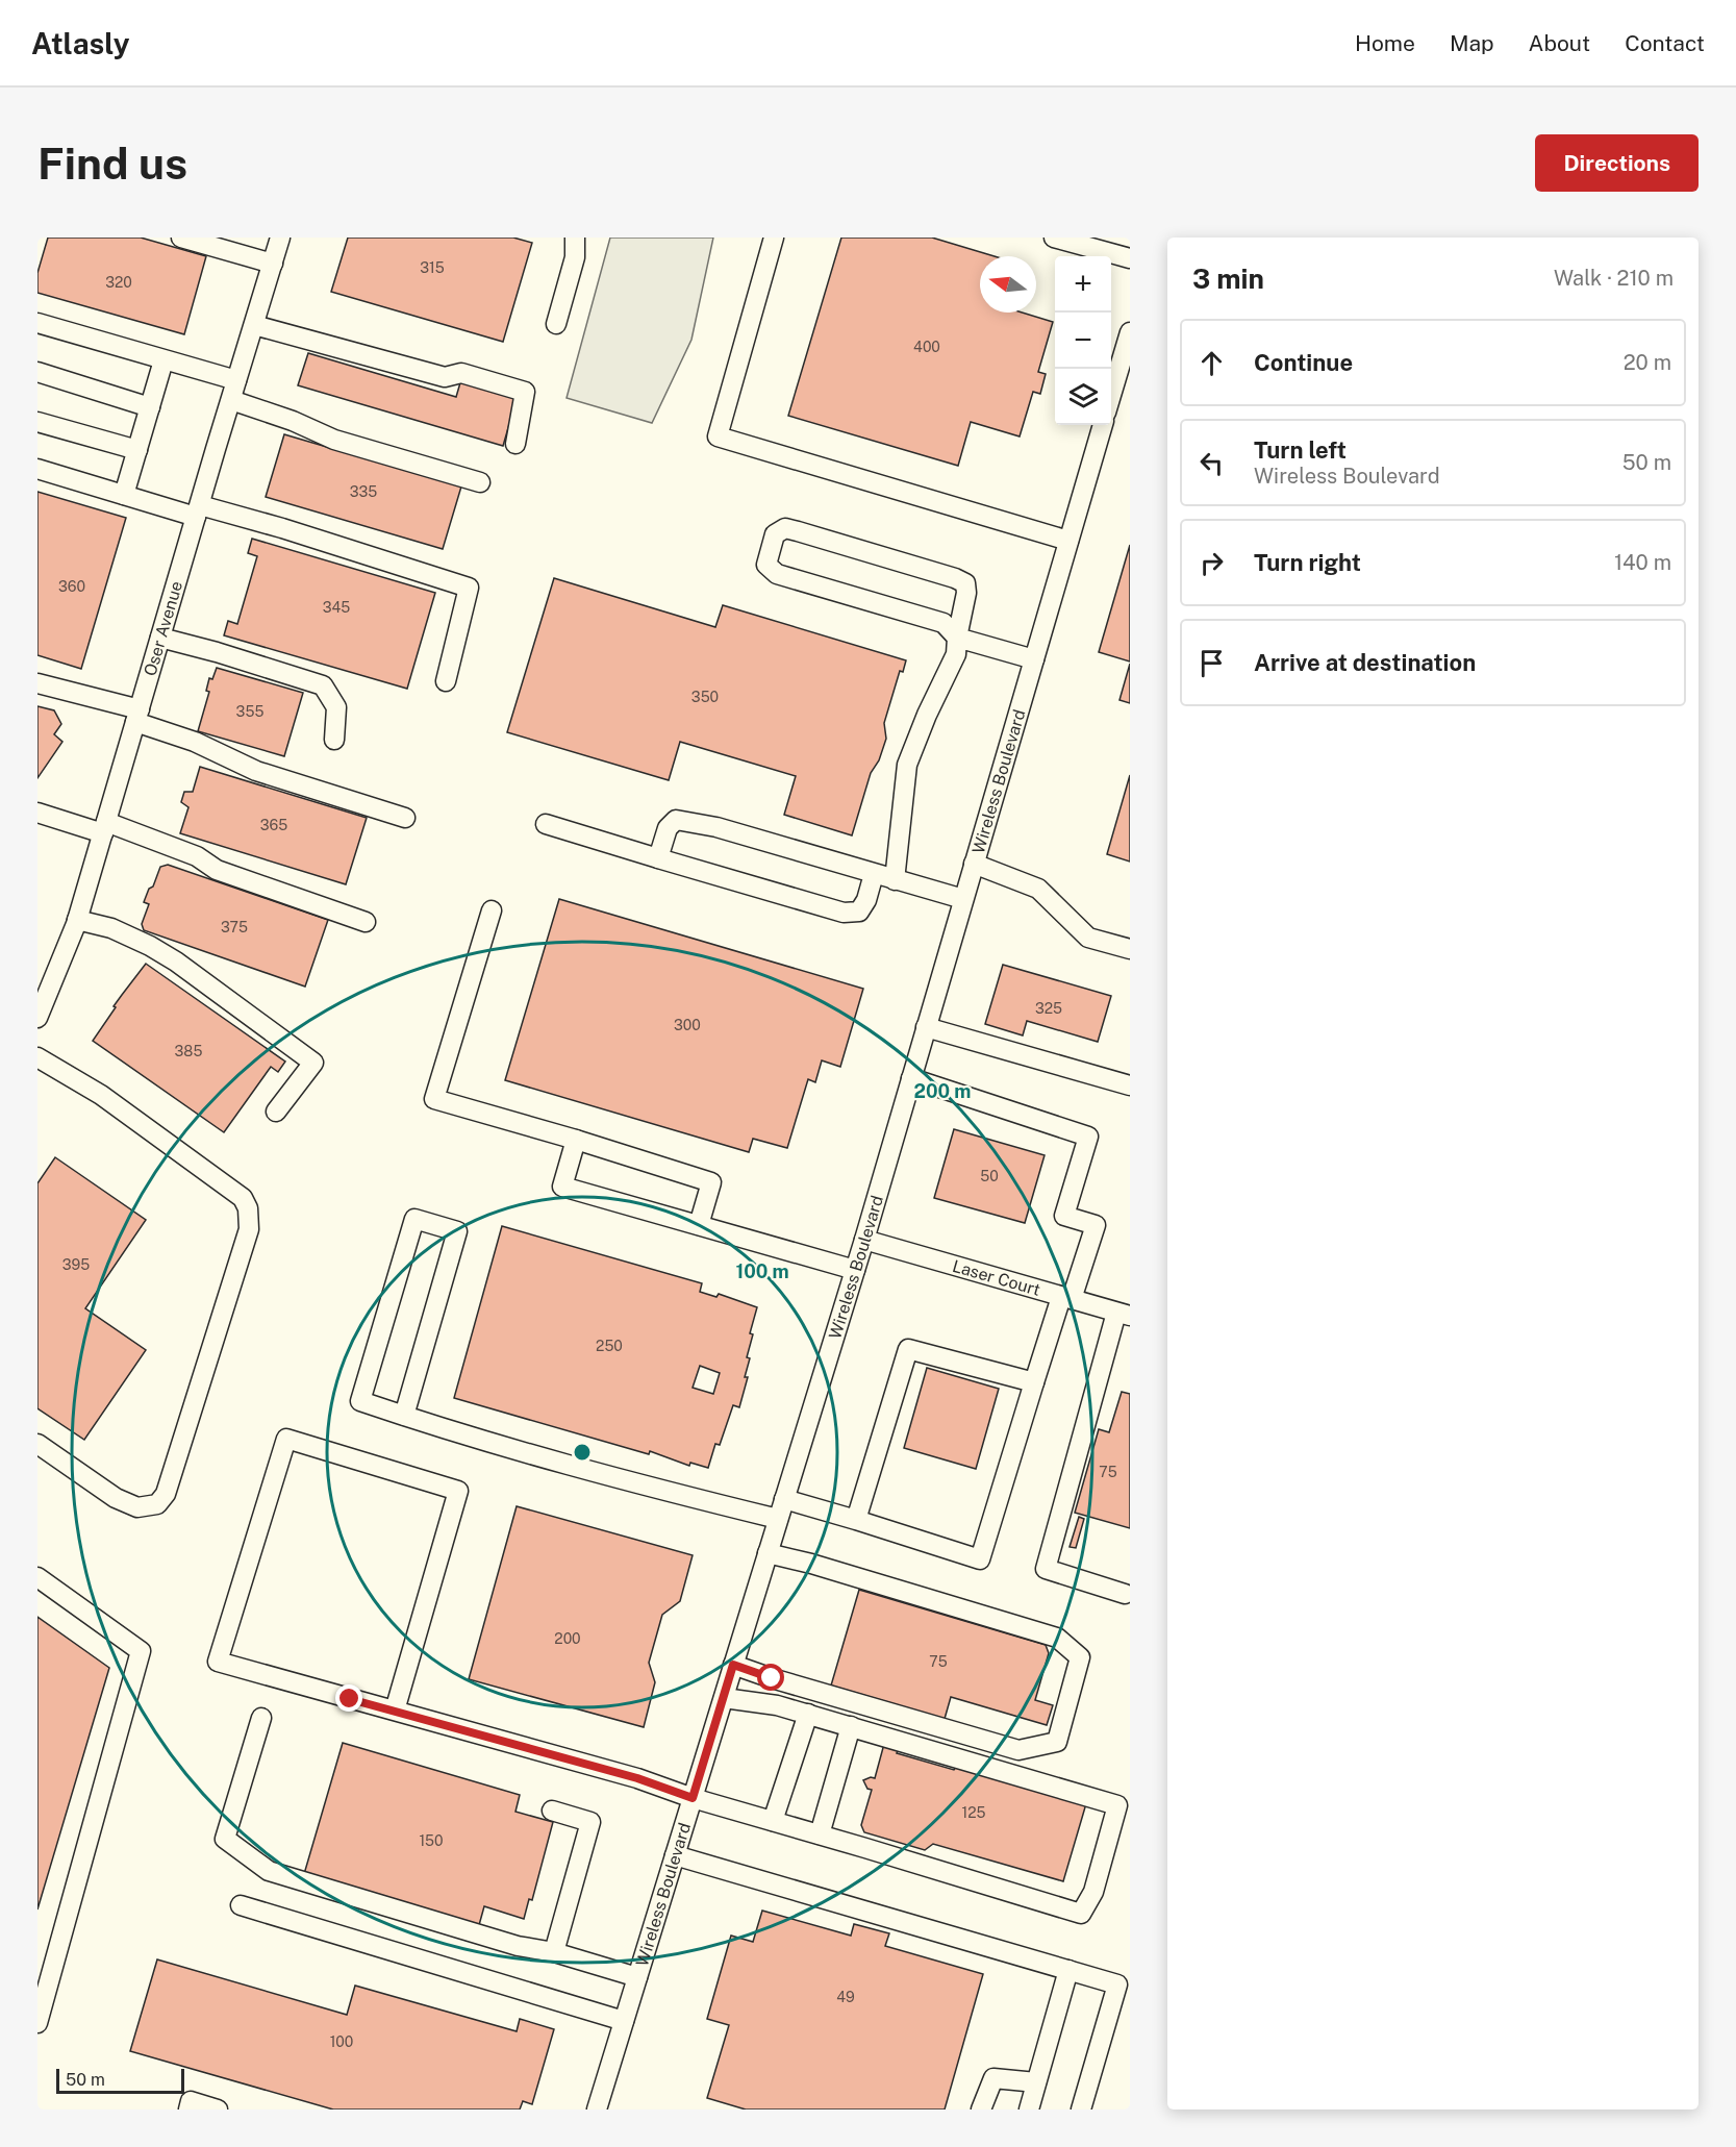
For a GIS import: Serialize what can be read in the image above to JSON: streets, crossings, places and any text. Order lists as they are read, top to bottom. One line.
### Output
{"streets":{"street":["Oser Avenue","Wireless Boulevard","Laser Court"]},"crossings":[["Wireless Boulevard","Laser Court"]],"house_numbers":["315","320","400","335","360","345","350","355","365","375","325","300","385","50","395","250","75","200","75","125","150","49","100"],"scale_bar":"50 m","north":"left","page":{"header":"Atlasly","nav":["Home","Map","About","Contact"],"buttons":"Directions","title":"Find us","heading":["3 min","Walk · 210 m"],"map_buttons":["+","−"],"list":[["Continue","20 m"],["Turn left","Wireless Boulevard","50 m"],["Turn right","140 m"],"Arrive at destination"],"scale":"50 m"},"rings":["200 m","100 m"]}
